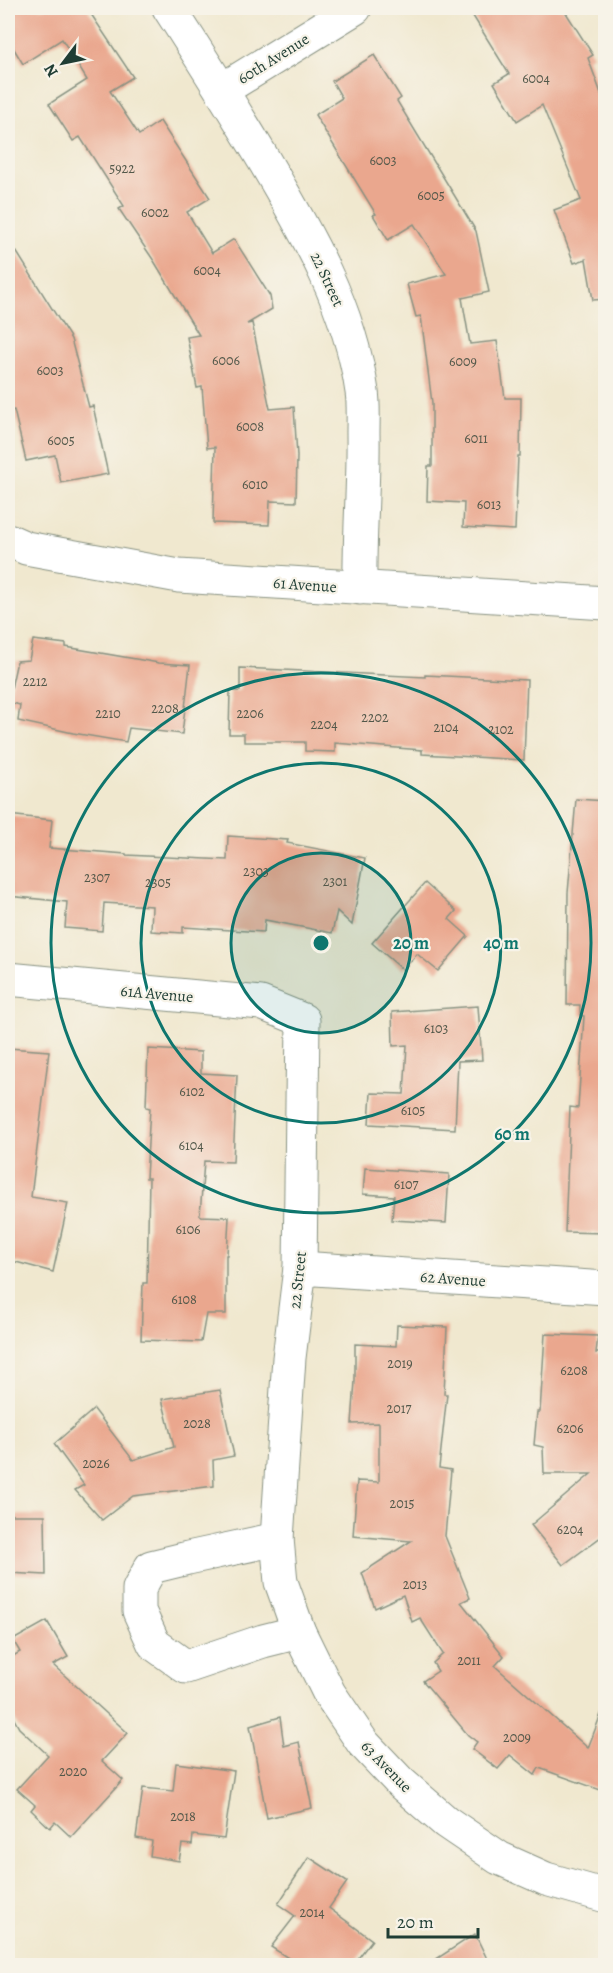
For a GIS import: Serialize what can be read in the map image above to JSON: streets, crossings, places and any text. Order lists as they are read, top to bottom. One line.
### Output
{"streets":{"street":["60th Avenue","22 Street","61 Avenue","61A Avenue","62 Avenue","63 Avenue"]},"crossings":[["60th Avenue","22 Street"],["22 Street","61 Avenue"],["22 Street","61A Avenue"],["22 Street","62 Avenue"],["22 Street","63 Avenue"]],"house_numbers":["6004","6003","5922","6005","6002","6004","6006","6009","6003","6008","6011","6005","6010","6013","2212","2208","2210","2206","2202","2204","2104","2102","2303","2307","2301","2305","6103","6102","6105","6104","6107","6106","6108","2019","6208","2017","2028","6206","2026","2015","6204","2013","2011","2009","2020","2018","2014"],"scale_bar":"20 m","north":"bottom left","rings":["20 m","40 m","60 m"]}
